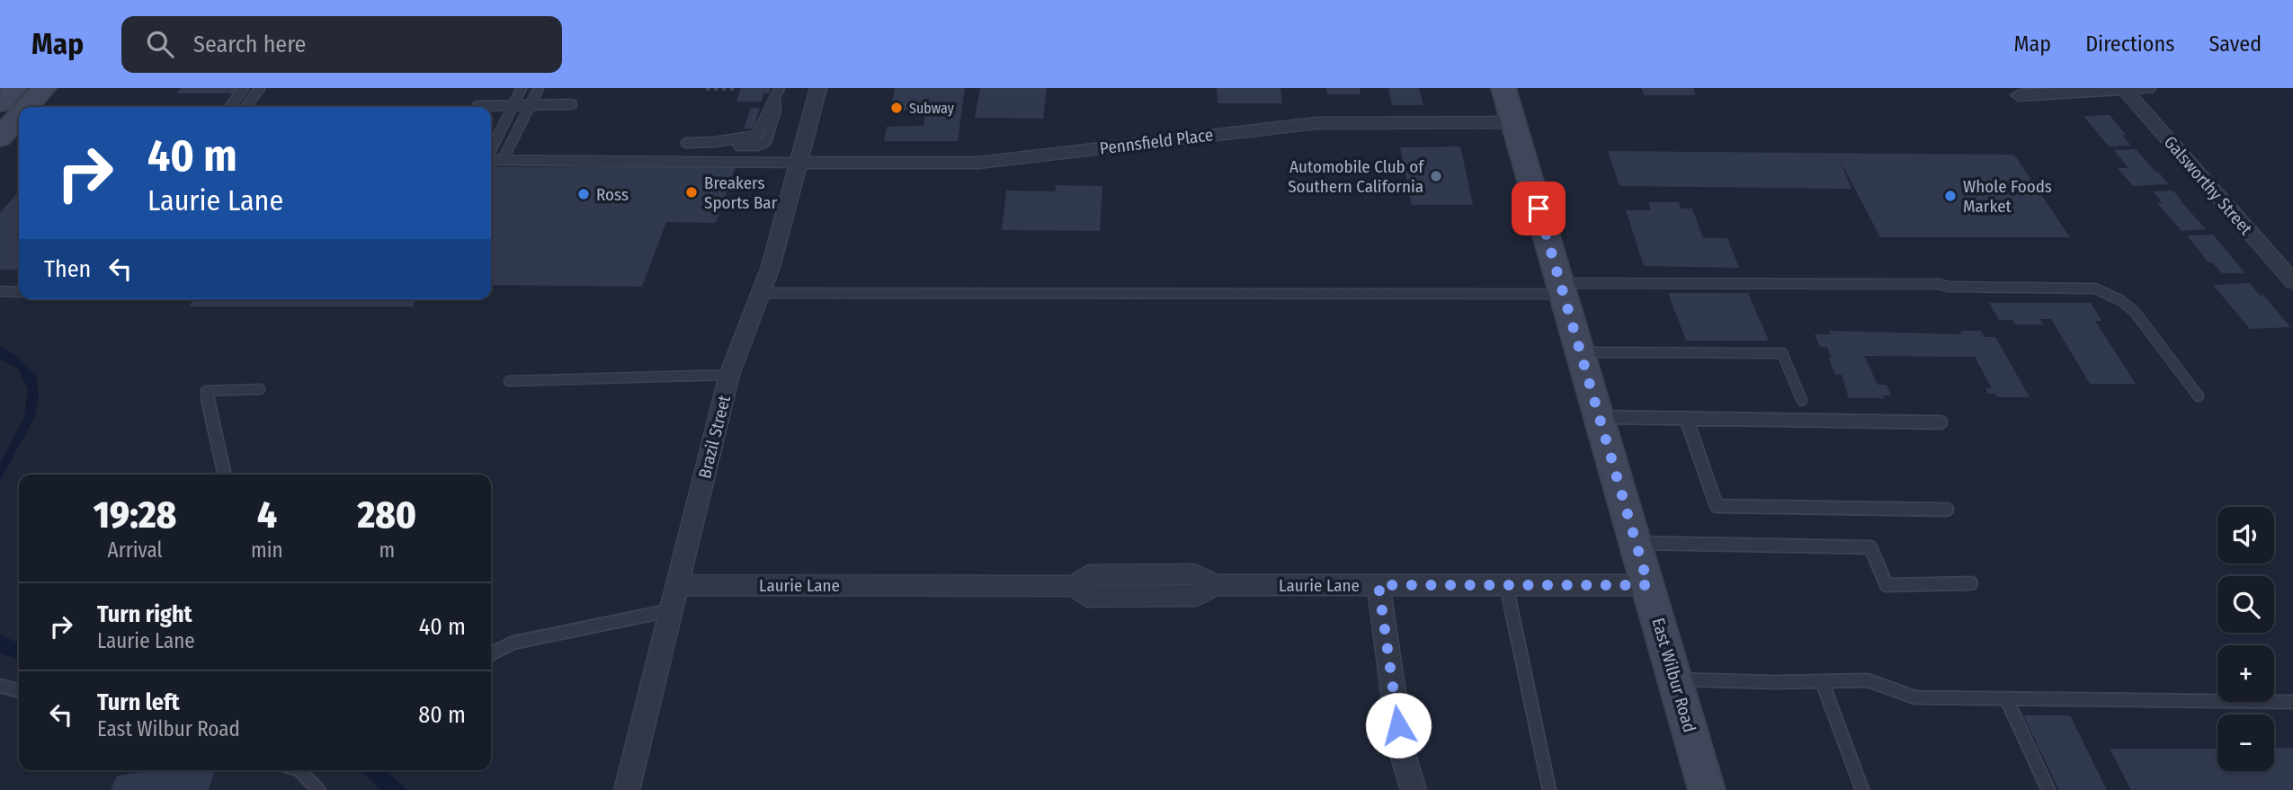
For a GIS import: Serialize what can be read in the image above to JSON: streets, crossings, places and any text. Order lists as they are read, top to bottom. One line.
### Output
{"streets":{"street":["Pennsfield Place","Galsworthy Street","Brazil Street","Laurie Lane","East Wilbur Road"]},"crossings":[["Pennsfield Place","Brazil Street"],["Pennsfield Place","East Wilbur Road"],["Brazil Street","Laurie Lane"],["Laurie Lane","East Wilbur Road"]],"places":["Subway","Automobile Club of Southern California","Breakers Sports Bar","Ross","Whole Foods Market"],"page":{"header":"Map","search":"Search here","nav":["Map","Directions","Saved"],"turn":["40 m","Laurie Lane"],"then":"Then","eta":["19:28","Arrival","4","min","280","m"],"map_buttons":["+","−"],"list":[{"name":"Turn right","note":"Laurie Lane","value":"40 m"},{"name":"Turn left","note":"East Wilbur Road","value":"80 m"}]}}
